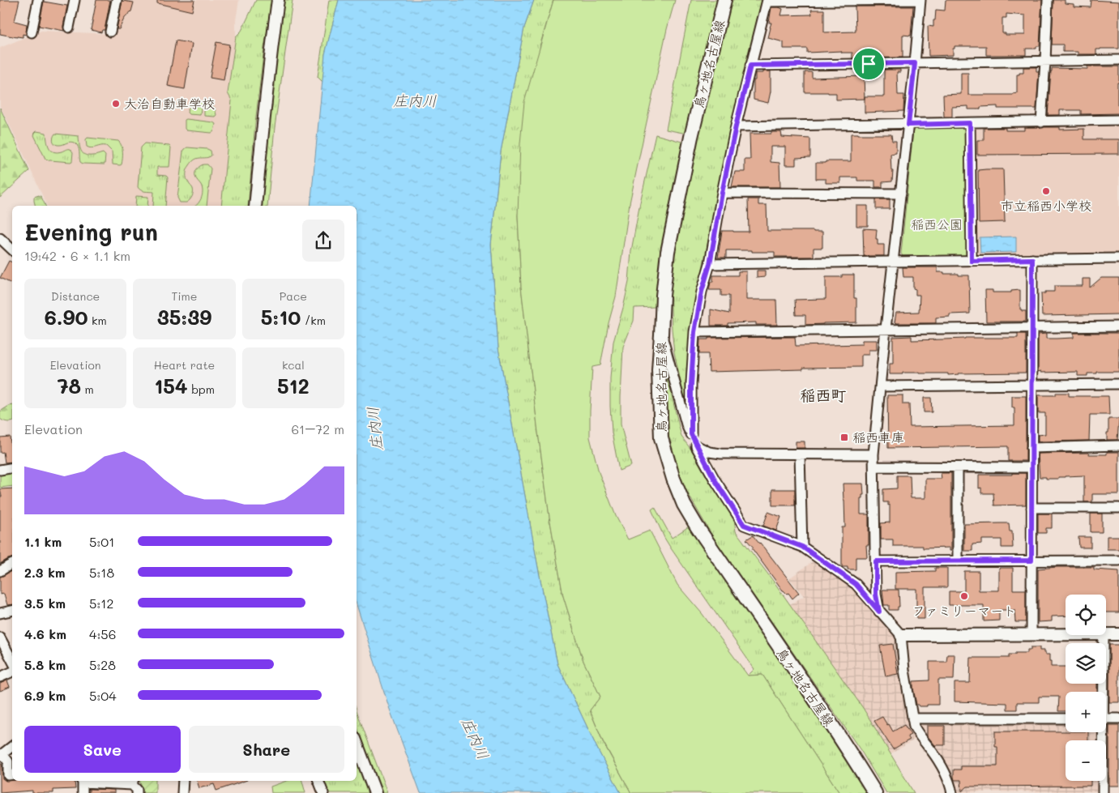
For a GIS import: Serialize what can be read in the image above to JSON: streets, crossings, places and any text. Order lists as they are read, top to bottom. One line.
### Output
{"streets":{"main road":["鳥ヶ地名古屋線"]},"districts":["稲西町"],"water":["庄内川"],"parks":["稲西公園"],"places":{"other":["大治自動車学校","市立稲西小学校","ファミリーマート"],"transit":["稲西車庫"]},"page":{"heading":["Evening run","19:42 · 6 × 1.1 km"],"stats":[["Distance","6.90 km"],["Time","35:39"],["Pace","5:10 /km"],["Elevation","78 m"],["Heart rate","154 bpm"],["kcal","512"]],"chart":["Elevation","61–72 m"],"list":[{"name":"1.1 km","note":"5:01"},{"name":"2.3 km","note":"5:18"},{"name":"3.5 km","note":"5:12"},{"name":"4.6 km","note":"4:56"},{"name":"5.8 km","note":"5:28"},{"name":"6.9 km","note":"5:04"}],"map_buttons":["+","−"],"buttons":["Save","Share"]}}
